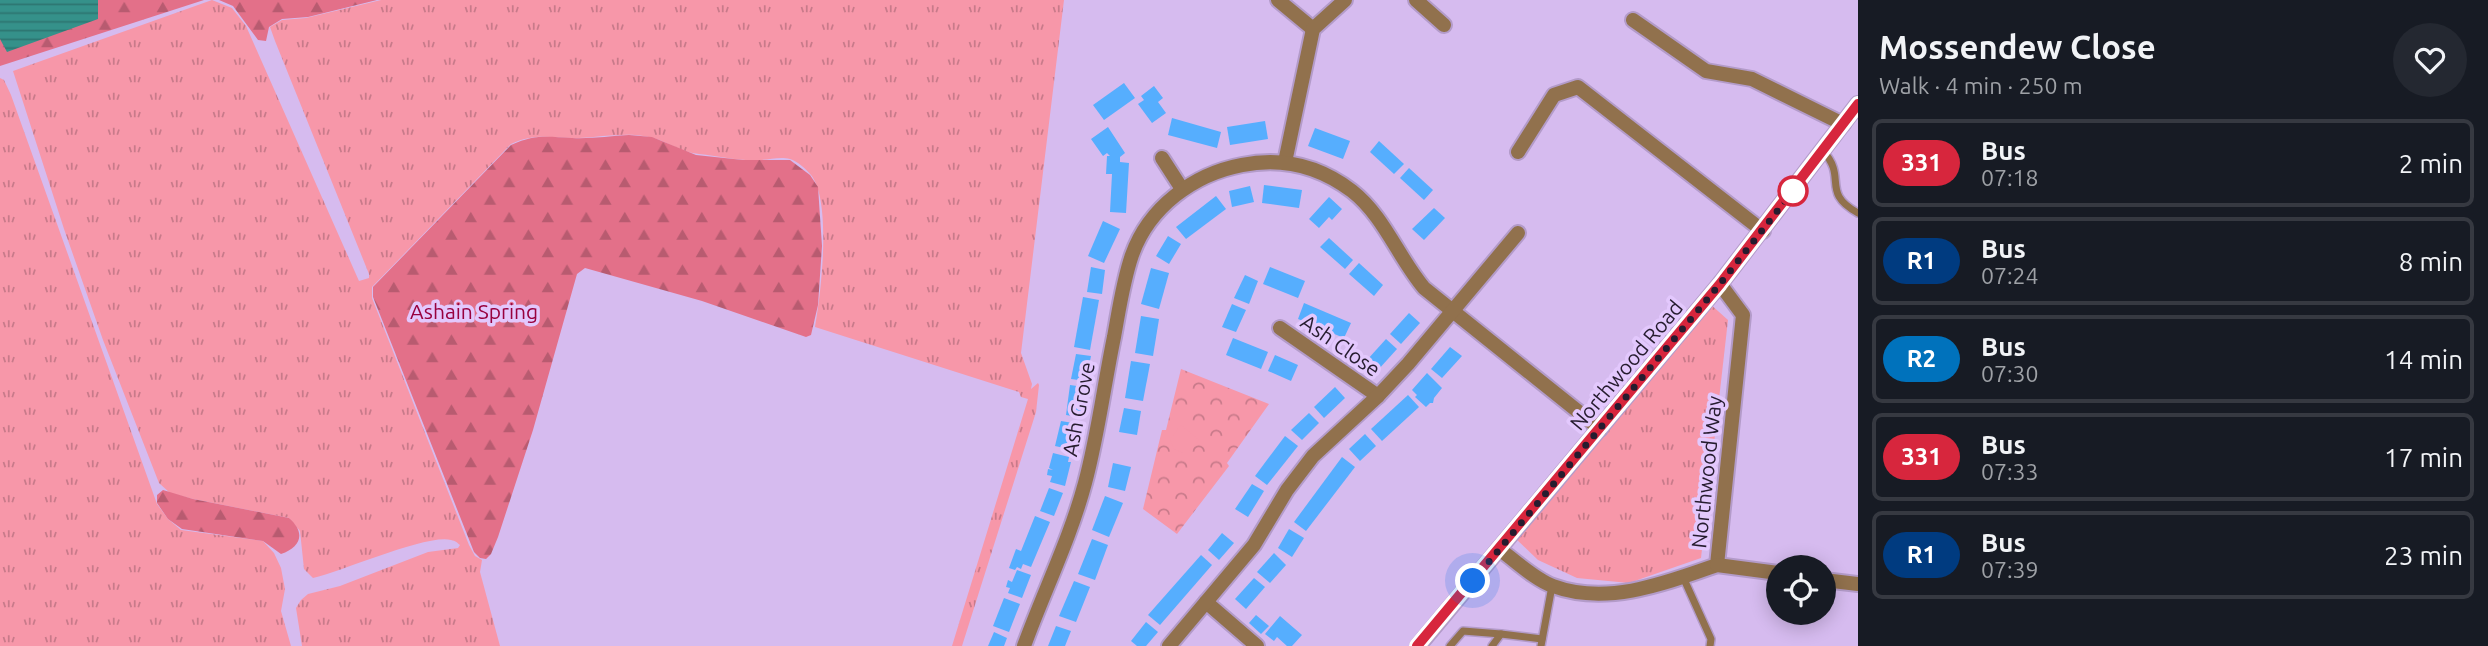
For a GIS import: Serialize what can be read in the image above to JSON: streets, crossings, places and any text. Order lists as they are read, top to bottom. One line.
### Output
{"streets":{"street":["Ash Close","Northwood Road","Ash Grove","Northwood Way"]},"crossings":[["Northwood Road","Ash Grove"],["Northwood Road","Northwood Way"]],"parks":["Ashain Spring"],"lines":["bus line 331"],"page":{"heading":["Mossendew Close","Walk · 4 min · 250 m"],"list":[{"mark":"331","name":"Bus","note":"07:18","value":"2 min"},{"mark":"R1","name":"Bus","note":"07:24","value":"8 min"},{"mark":"R2","name":"Bus","note":"07:30","value":"14 min"},{"mark":"331","name":"Bus","note":"07:33","value":"17 min"},{"mark":"R1","name":"Bus","note":"07:39","value":"23 min"}]}}
